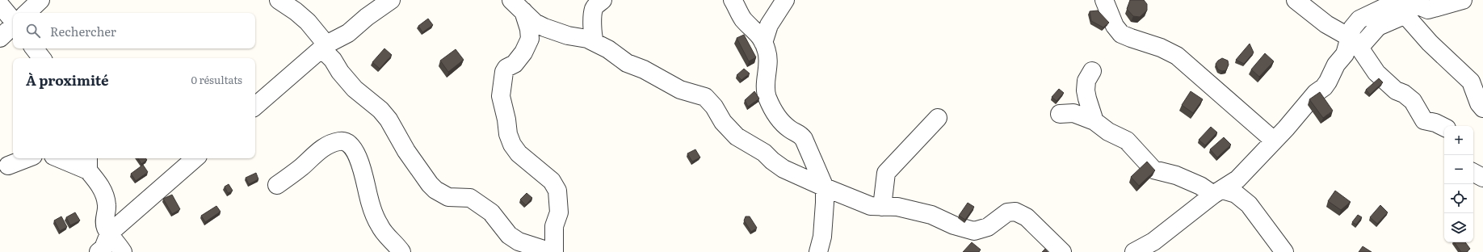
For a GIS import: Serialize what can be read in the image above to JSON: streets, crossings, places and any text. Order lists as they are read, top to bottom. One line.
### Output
{"page":{"search":"Rechercher","heading":["À proximité","0 résultats"],"map_buttons":["+","−"]}}
